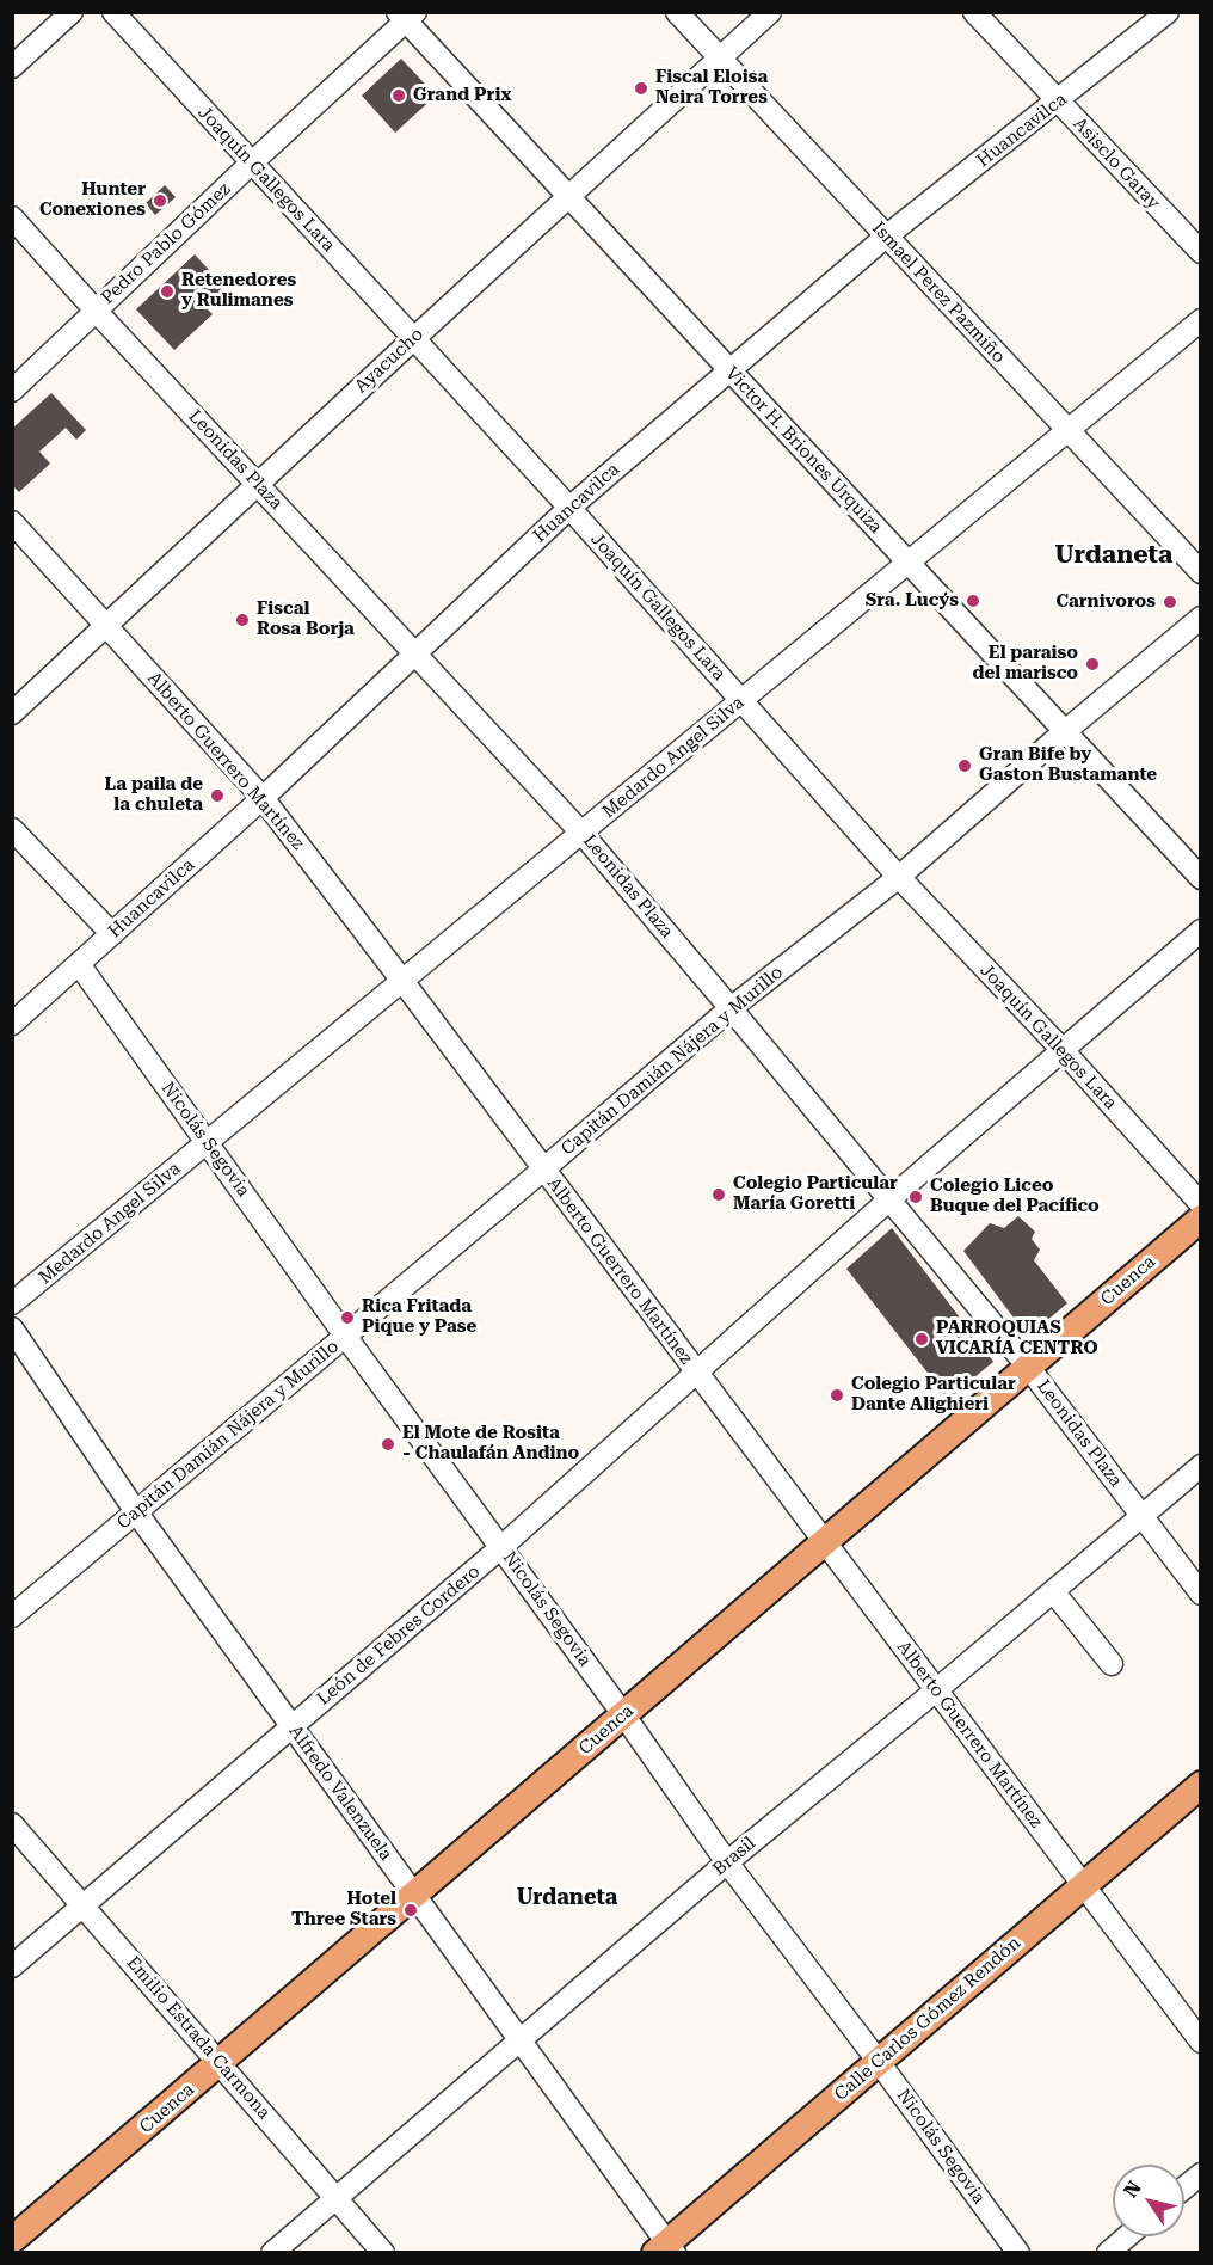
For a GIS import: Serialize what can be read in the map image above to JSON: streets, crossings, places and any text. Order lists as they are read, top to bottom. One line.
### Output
{"streets":{"main road":["Cuenca","Calle Carlos Gómez Rendón"],"street":["Huancavilca","Asisclo Garay","Joaquín Gallegos Lara","Pedro Pablo Gómez","Ismael Perez Pazmiño","Ayacucho","Victor H. Briones Urquiza","Leonidas Plaza","Medardo Angel Silva","Alberto Guerrero Martínez","Capitán Damián Nájera y Murillo","Nicolás Segovia","León de Febres Cordero","Alfredo Valenzuela","Brasil","Emilio Estrada Carmona"]},"crossings":[["Huancavilca","Asisclo Garay"],["Huancavilca","Joaquín Gallegos Lara"],["Huancavilca","Ismael Perez Pazmiño"],["Huancavilca","Victor H. Briones Urquiza"],["Huancavilca","Leonidas Plaza"],["Huancavilca","Alberto Guerrero Martínez"],["Huancavilca","Nicolás Segovia"],["Joaquín Gallegos Lara","Pedro Pablo Gómez"],["Joaquín Gallegos Lara","Ayacucho"],["Joaquín Gallegos Lara","Medardo Angel Silva"],["Joaquín Gallegos Lara","Capitán Damián Nájera y Murillo"],["Joaquín Gallegos Lara","León de Febres Cordero"],["Pedro Pablo Gómez","Victor H. Briones Urquiza"],["Pedro Pablo Gómez","Leonidas Plaza"],["Ismael Perez Pazmiño","Ayacucho"],["Ismael Perez Pazmiño","Medardo Angel Silva"],["Ayacucho","Victor H. Briones Urquiza"],["Ayacucho","Leonidas Plaza"],["Ayacucho","Alberto Guerrero Martínez"],["Victor H. Briones Urquiza","Medardo Angel Silva"],["Victor H. Briones Urquiza","Capitán Damián Nájera y Murillo"],["Leonidas Plaza","Medardo Angel Silva"],["Leonidas Plaza","Capitán Damián Nájera y Murillo"],["Leonidas Plaza","Cuenca"],["Leonidas Plaza","León de Febres Cordero"],["Leonidas Plaza","Brasil"],["Medardo Angel Silva","Alberto Guerrero Martínez"],["Medardo Angel Silva","Nicolás Segovia"],["Alberto Guerrero Martínez","Capitán Damián Nájera y Murillo"],["Alberto Guerrero Martínez","Cuenca"],["Alberto Guerrero Martínez","León de Febres Cordero"],["Alberto Guerrero Martínez","Brasil"],["Alberto Guerrero Martínez","Calle Carlos Gómez Rendón"],["Capitán Damián Nájera y Murillo","Nicolás Segovia"],["Capitán Damián Nájera y Murillo","Alfredo Valenzuela"],["Nicolás Segovia","Cuenca"],["Nicolás Segovia","León de Febres Cordero"],["Nicolás Segovia","Brasil"],["Nicolás Segovia","Calle Carlos Gómez Rendón"],["Cuenca","Alfredo Valenzuela"],["Cuenca","Emilio Estrada Carmona"],["León de Febres Cordero","Alfredo Valenzuela"],["León de Febres Cordero","Emilio Estrada Carmona"],["Alfredo Valenzuela","Brasil"],["Alfredo Valenzuela","Calle Carlos Gómez Rendón"],["Brasil","Emilio Estrada Carmona"]],"districts":["Urdaneta","Urdaneta"],"places":["Fiscal Eloisa Neira Torres","Grand Prix","Hunter Conexiones","Retenedores y Rulimanes","Sra. Lucy´s","Carnivoros","Fiscal Rosa Borja","El paraiso del marisco","Gran Bife by Gaston Bustamante","La paila de la chuleta","Colegio Particular María Goretti","Colegio Liceo Buque del Pacífico","Rica Fritada Pique y Pase","PARROQUIAS VICARÍA CENTRO","Colegio Particular Dante Alighieri","El Mote de Rosita - Chaulafán Andino","Hotel Three Stars"],"north":"top left"}
